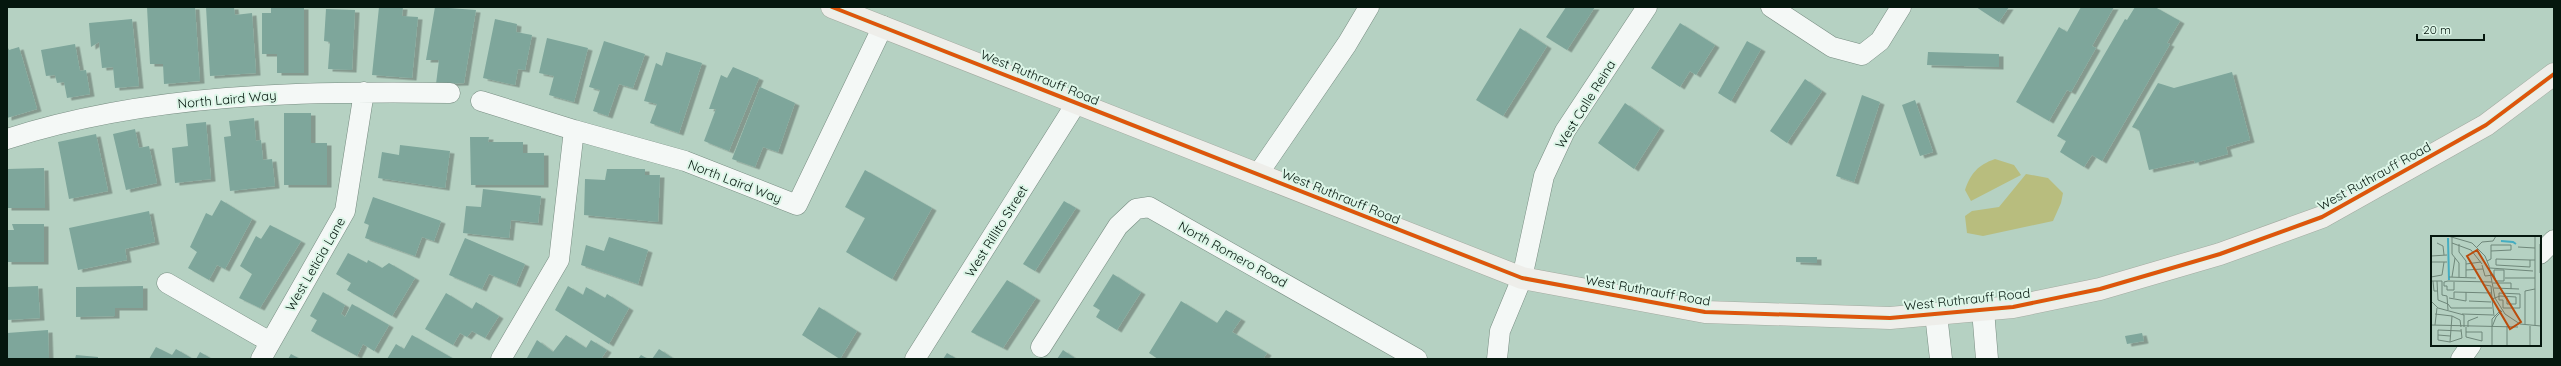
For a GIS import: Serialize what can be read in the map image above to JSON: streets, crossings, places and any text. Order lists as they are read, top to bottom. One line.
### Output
{"streets":{"main road":["West Ruthrauff Road"],"street":["North Laird Way","West Calle Reina","West Rillito Street","North Romero Road","West Leticia Lane"]},"crossings":[["West Ruthrauff Road","North Laird Way"],["West Ruthrauff Road","West Calle Reina"],["West Ruthrauff Road","West Rillito Street"],["North Laird Way","West Leticia Lane"]],"scale_bar":"20 m"}
